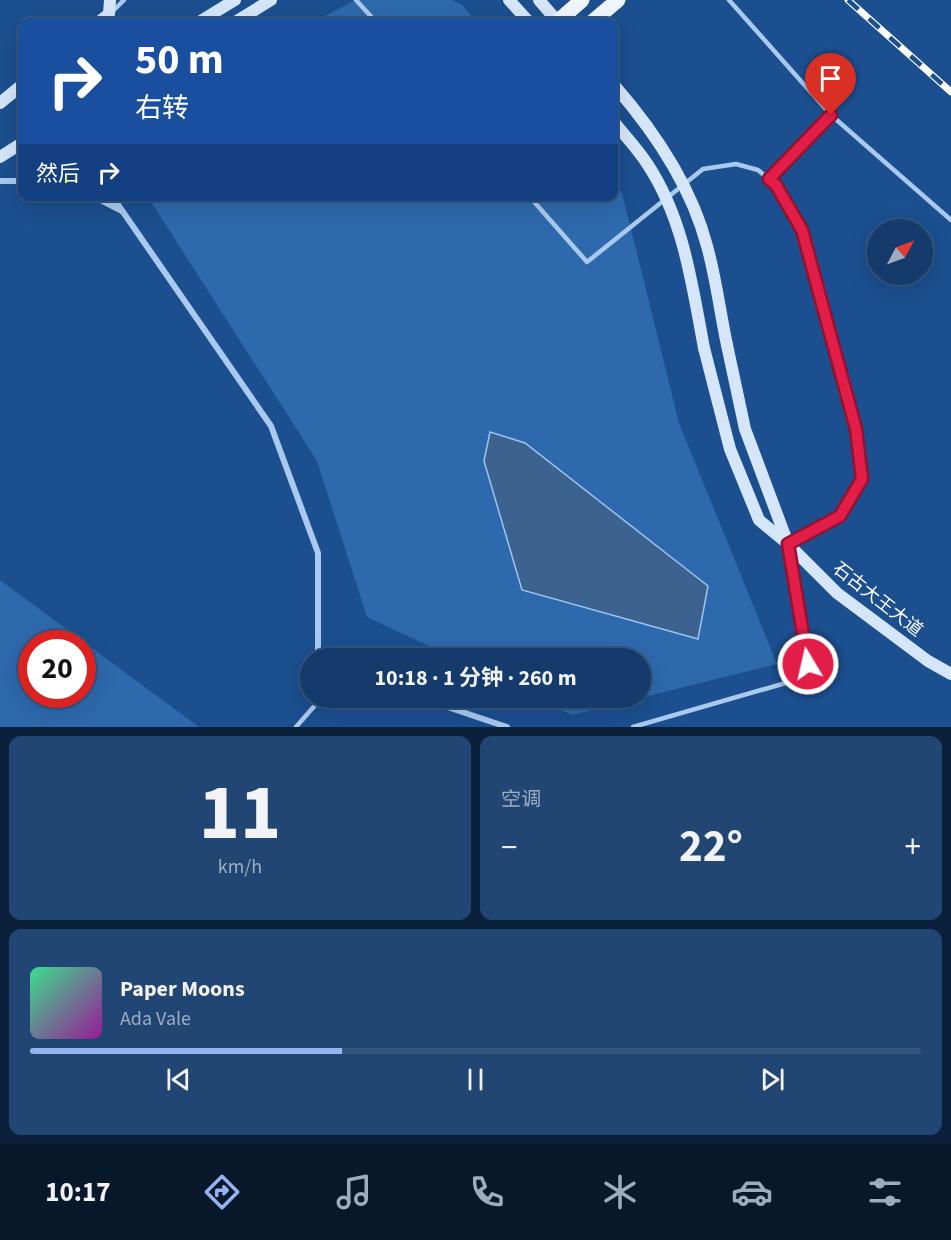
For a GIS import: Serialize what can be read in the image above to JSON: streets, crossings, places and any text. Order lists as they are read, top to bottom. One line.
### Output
{"streets":{"main road":["石古大王大道"]},"north":"top right","page":{"turn":["50 m","右转"],"then":"然后","limit":"20","trip":"10:18 · 1 分钟 · 260 m","tile":[["11","km/h"],"空调"],"heat":["−","22°","+"],"song":["Paper Moons","Ada Vale"],"tabs":"10:17"}}
